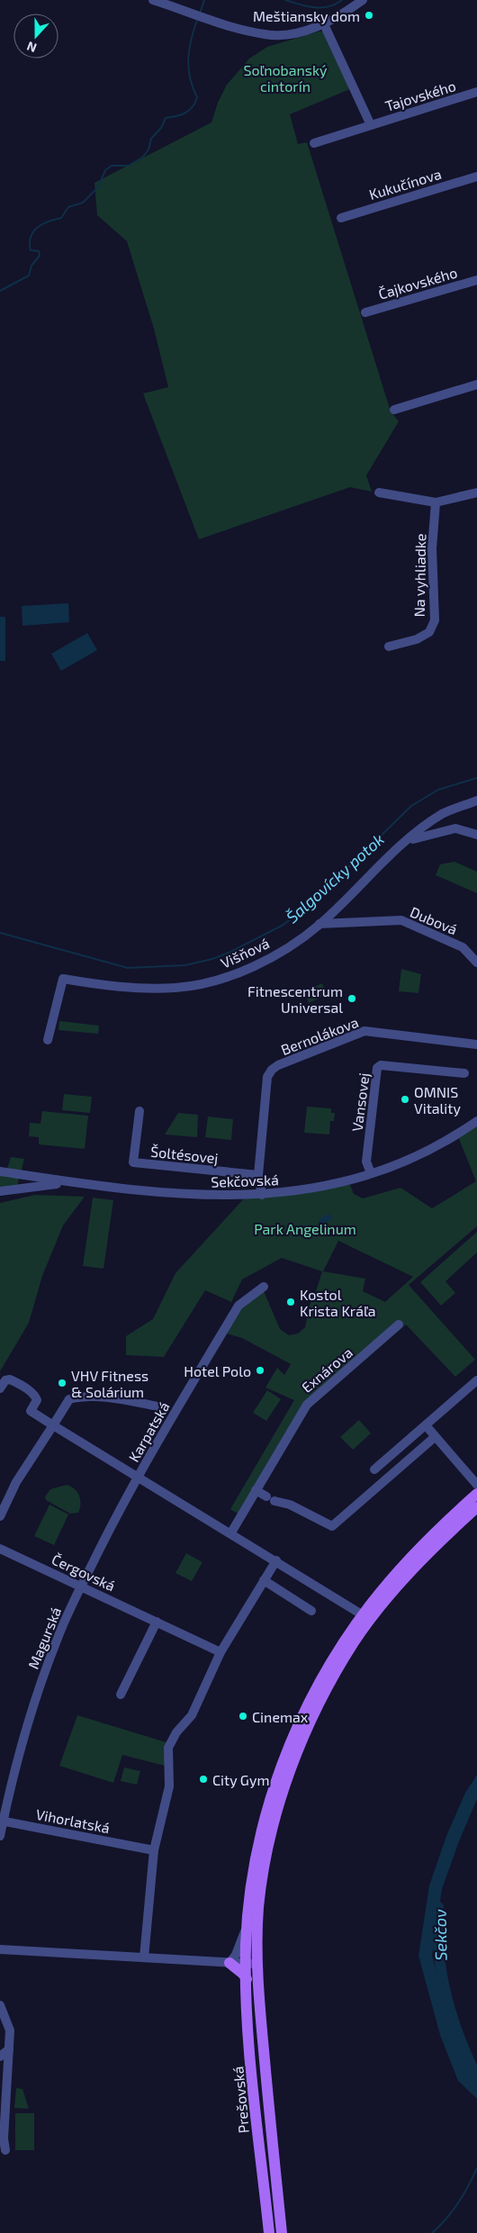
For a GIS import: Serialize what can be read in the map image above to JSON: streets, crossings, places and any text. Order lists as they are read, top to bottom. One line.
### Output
{"streets":{"main road":["Prešovská"],"street":["Tajovského","Kukučínova","Čajkovského","Na vyhliadke","Dubová","Višňová","Bernolákova","Vansovej","Šoltésovej","Sekčovská","Exnárova","Karpatská","Čergovská","Magurská","Vihorlatská"]},"crossings":[["Dubová","Višňová"],["Bernolákova","Šoltésovej"],["Vansovej","Sekčovská"],["Exnárova","Karpatská"],["Karpatská","Magurská"],["Čergovská","Magurská"],["Magurská","Vihorlatská"]],"water":["Šalgovícky potok","Sekčov"],"parks":["Soľnobanský cintorín","Park Angelinum"],"places":["Meštiansky dom","Fitnescentrum Universal","OMNIS Vitality","Kostol Krista Kráľa","Hotel Polo","VHV Fitness & Solárium","Cinemax","City Gym"],"north":"bottom"}
